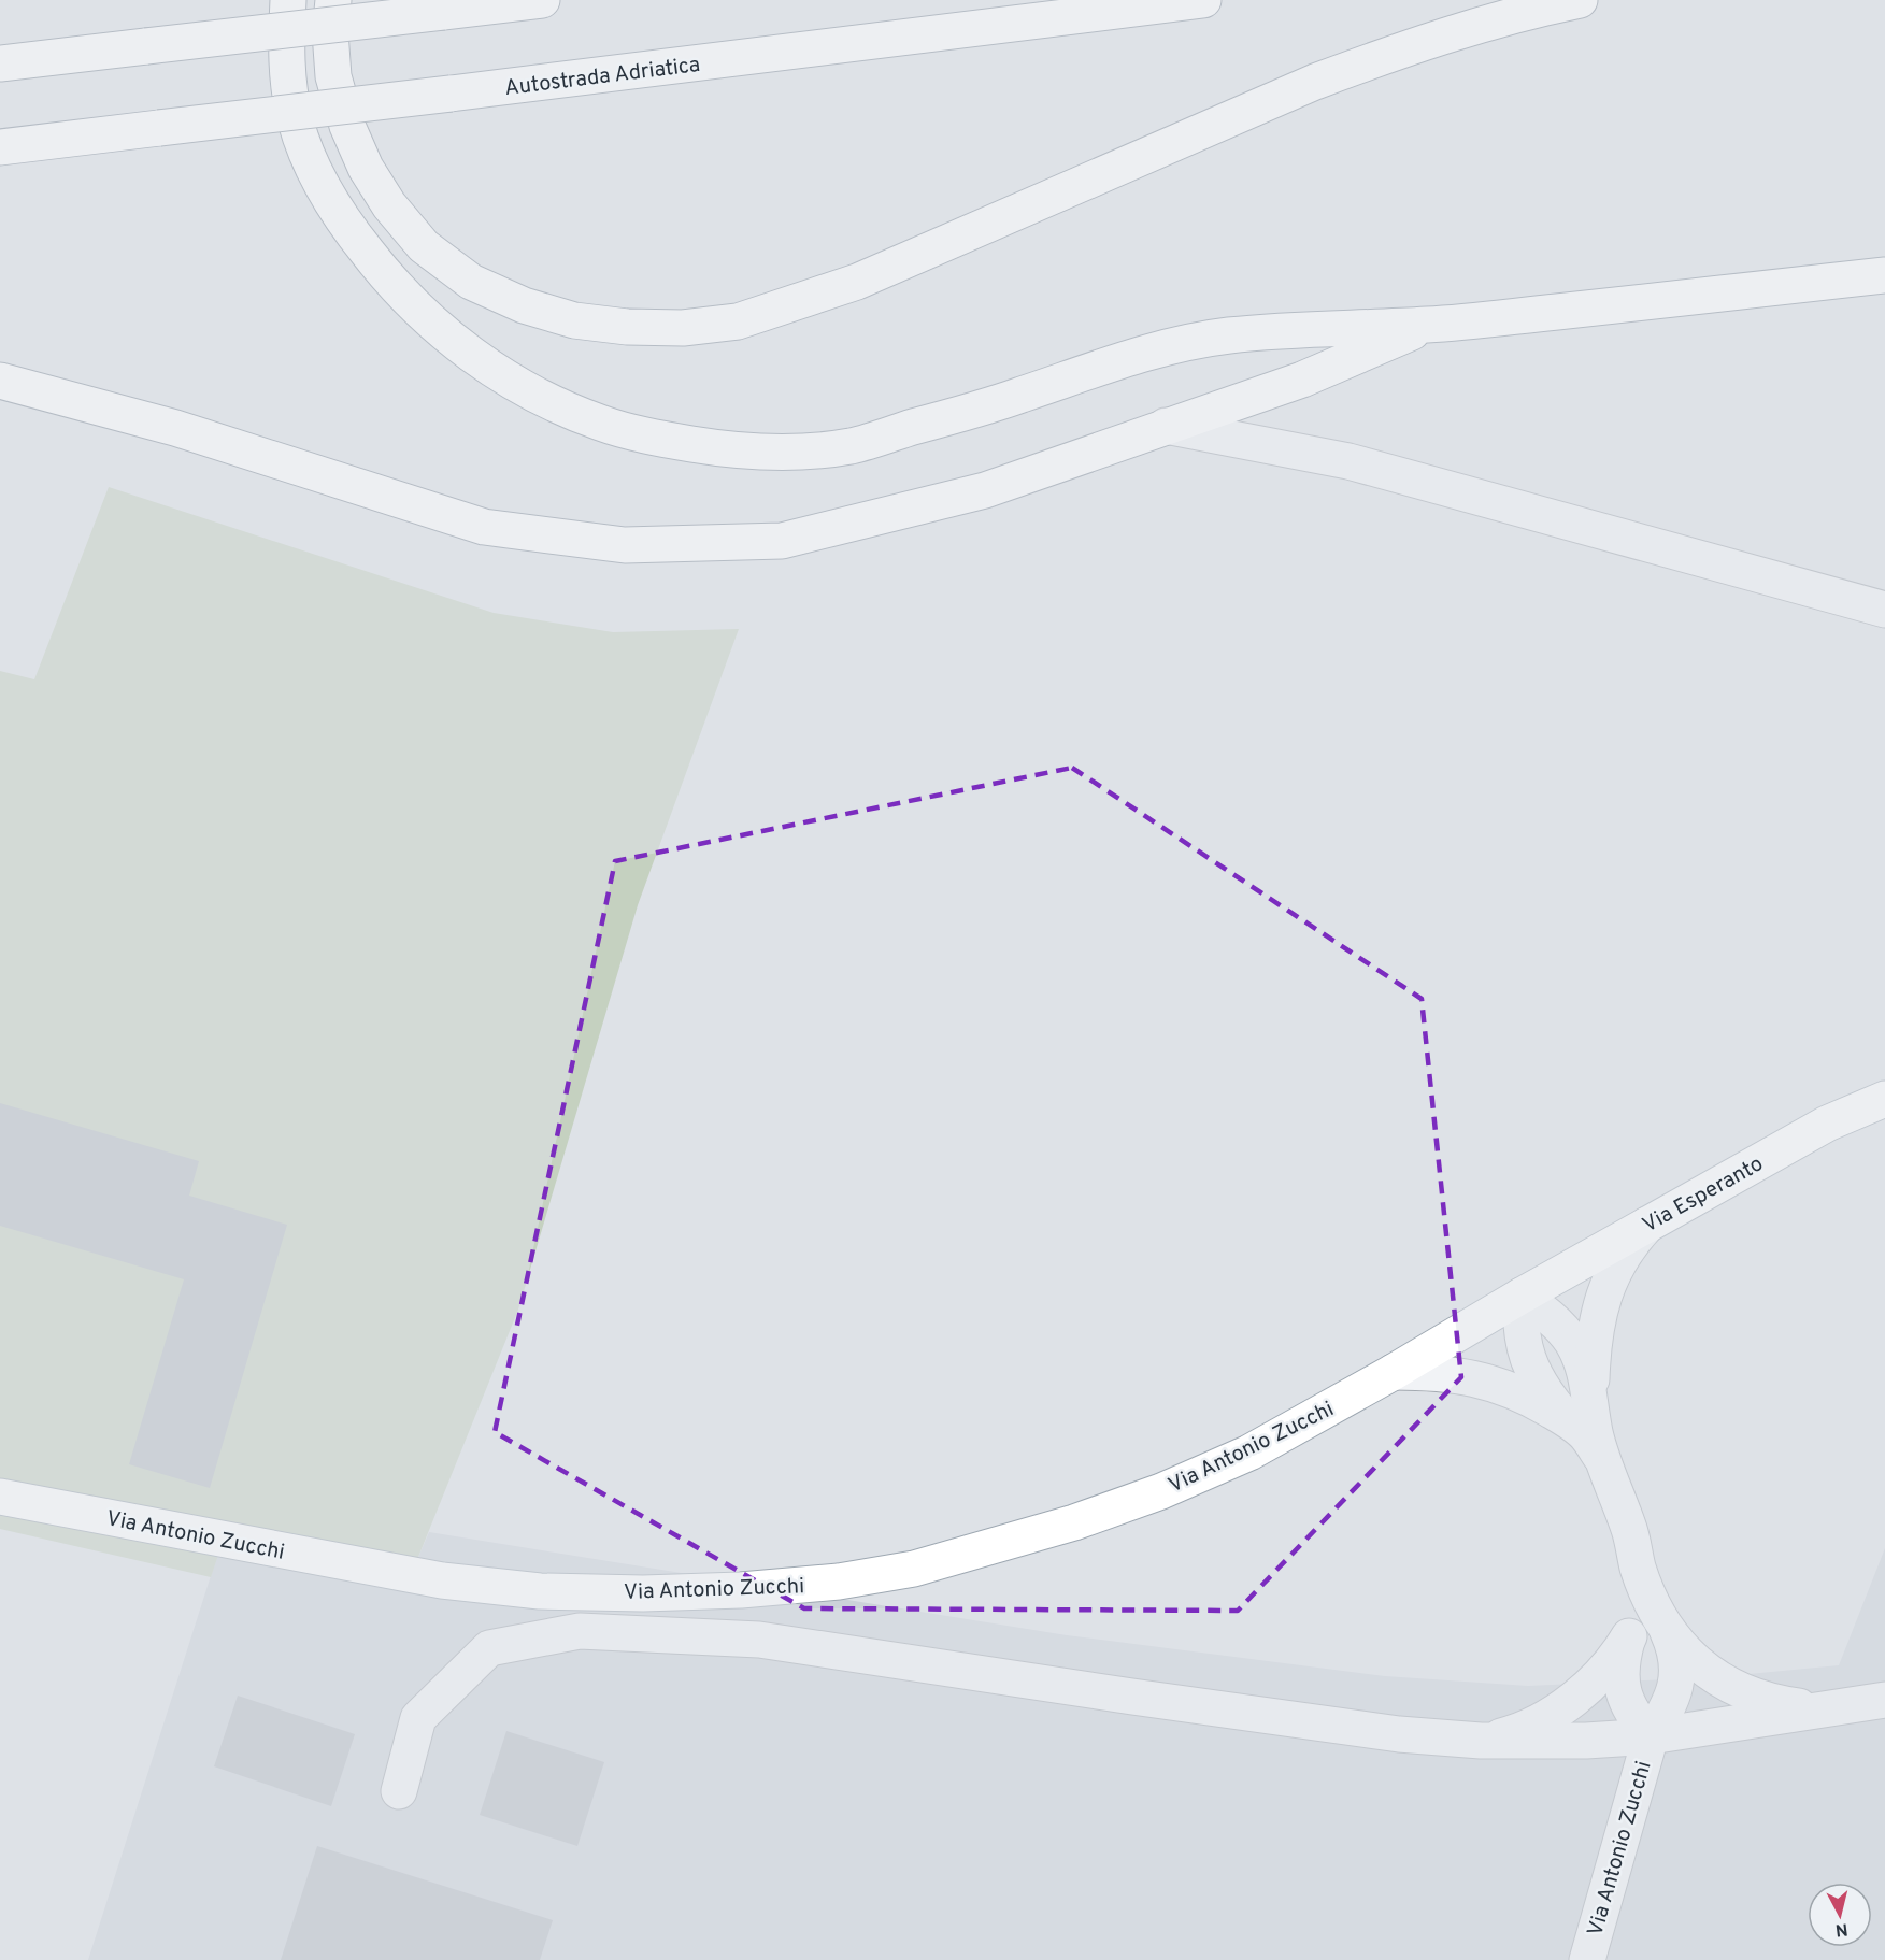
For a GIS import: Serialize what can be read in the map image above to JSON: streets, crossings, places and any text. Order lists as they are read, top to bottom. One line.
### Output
{"streets":{"main road":["Autostrada Adriatica","Via Esperanto","Via Antonio Zucchi"]},"crossings":[["Via Esperanto","Via Antonio Zucchi"]],"north":"bottom"}
